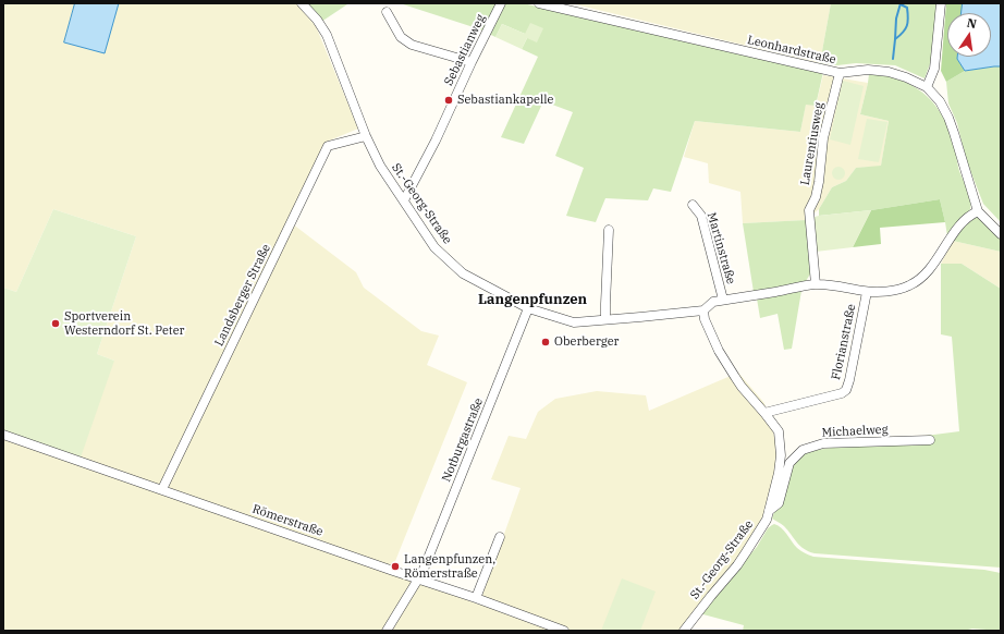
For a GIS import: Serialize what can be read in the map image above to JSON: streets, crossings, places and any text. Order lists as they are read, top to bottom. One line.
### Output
{"streets":{"street":["Sebastianweg","Leonhardstraße","Laurentiusweg","St.-Georg-Straße","Martinstraße","Landsberger Straße","Florianstraße","Michaelweg","Notburgastraße","Römerstraße"]},"crossings":[["Sebastianweg","St.-Georg-Straße"],["Leonhardstraße","Laurentiusweg"],["St.-Georg-Straße","Landsberger Straße"],["St.-Georg-Straße","Florianstraße"],["St.-Georg-Straße","Michaelweg"],["St.-Georg-Straße","Notburgastraße"],["Landsberger Straße","Römerstraße"],["Notburgastraße","Römerstraße"]],"districts":["Langenpfunzen"],"places":["Sebastiankapelle","Sportverein Westerndorf St. Peter","Oberberger","Langenpfunzen, Römerstraße"],"north":"top"}
